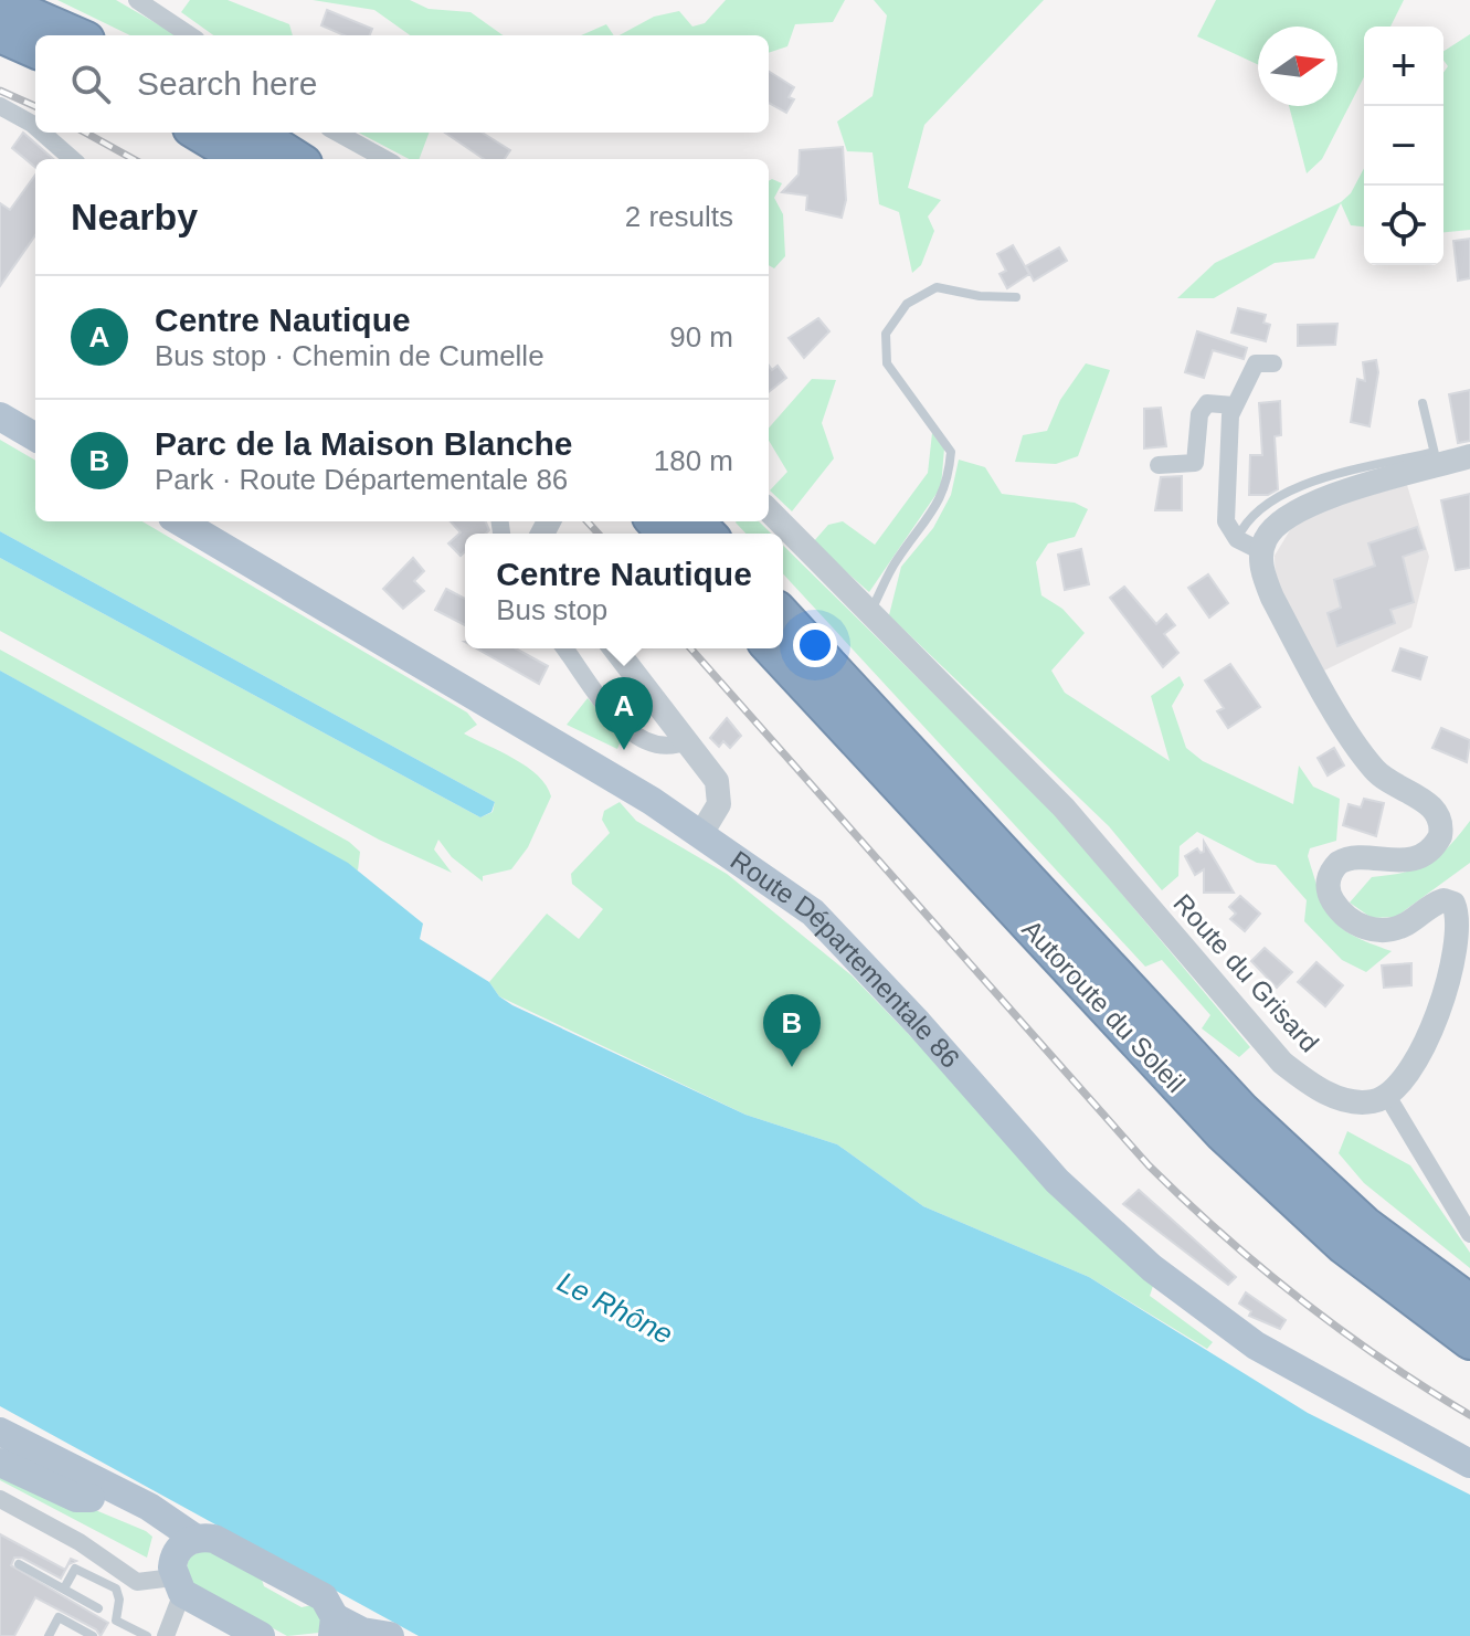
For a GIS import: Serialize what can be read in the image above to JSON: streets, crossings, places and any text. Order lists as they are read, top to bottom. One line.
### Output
{"streets":{"highway":["Autoroute du Soleil"],"main road":["Route Départementale 86"],"street":["Route du Grisard"]},"water":["Le Rhône"],"north":"right","page":{"map_buttons":["+","−"],"search":"Search here","heading":["Nearby","2 results"],"list":[{"mark":"A","name":"Centre Nautique","note":"Bus stop · Chemin de Cumelle","value":"90 m"},{"mark":"B","name":"Parc de la Maison Blanche","note":"Park · Route Départementale 86","value":"180 m"}],"popup":["Centre Nautique","Bus stop"],"pins":["A","B"]}}
